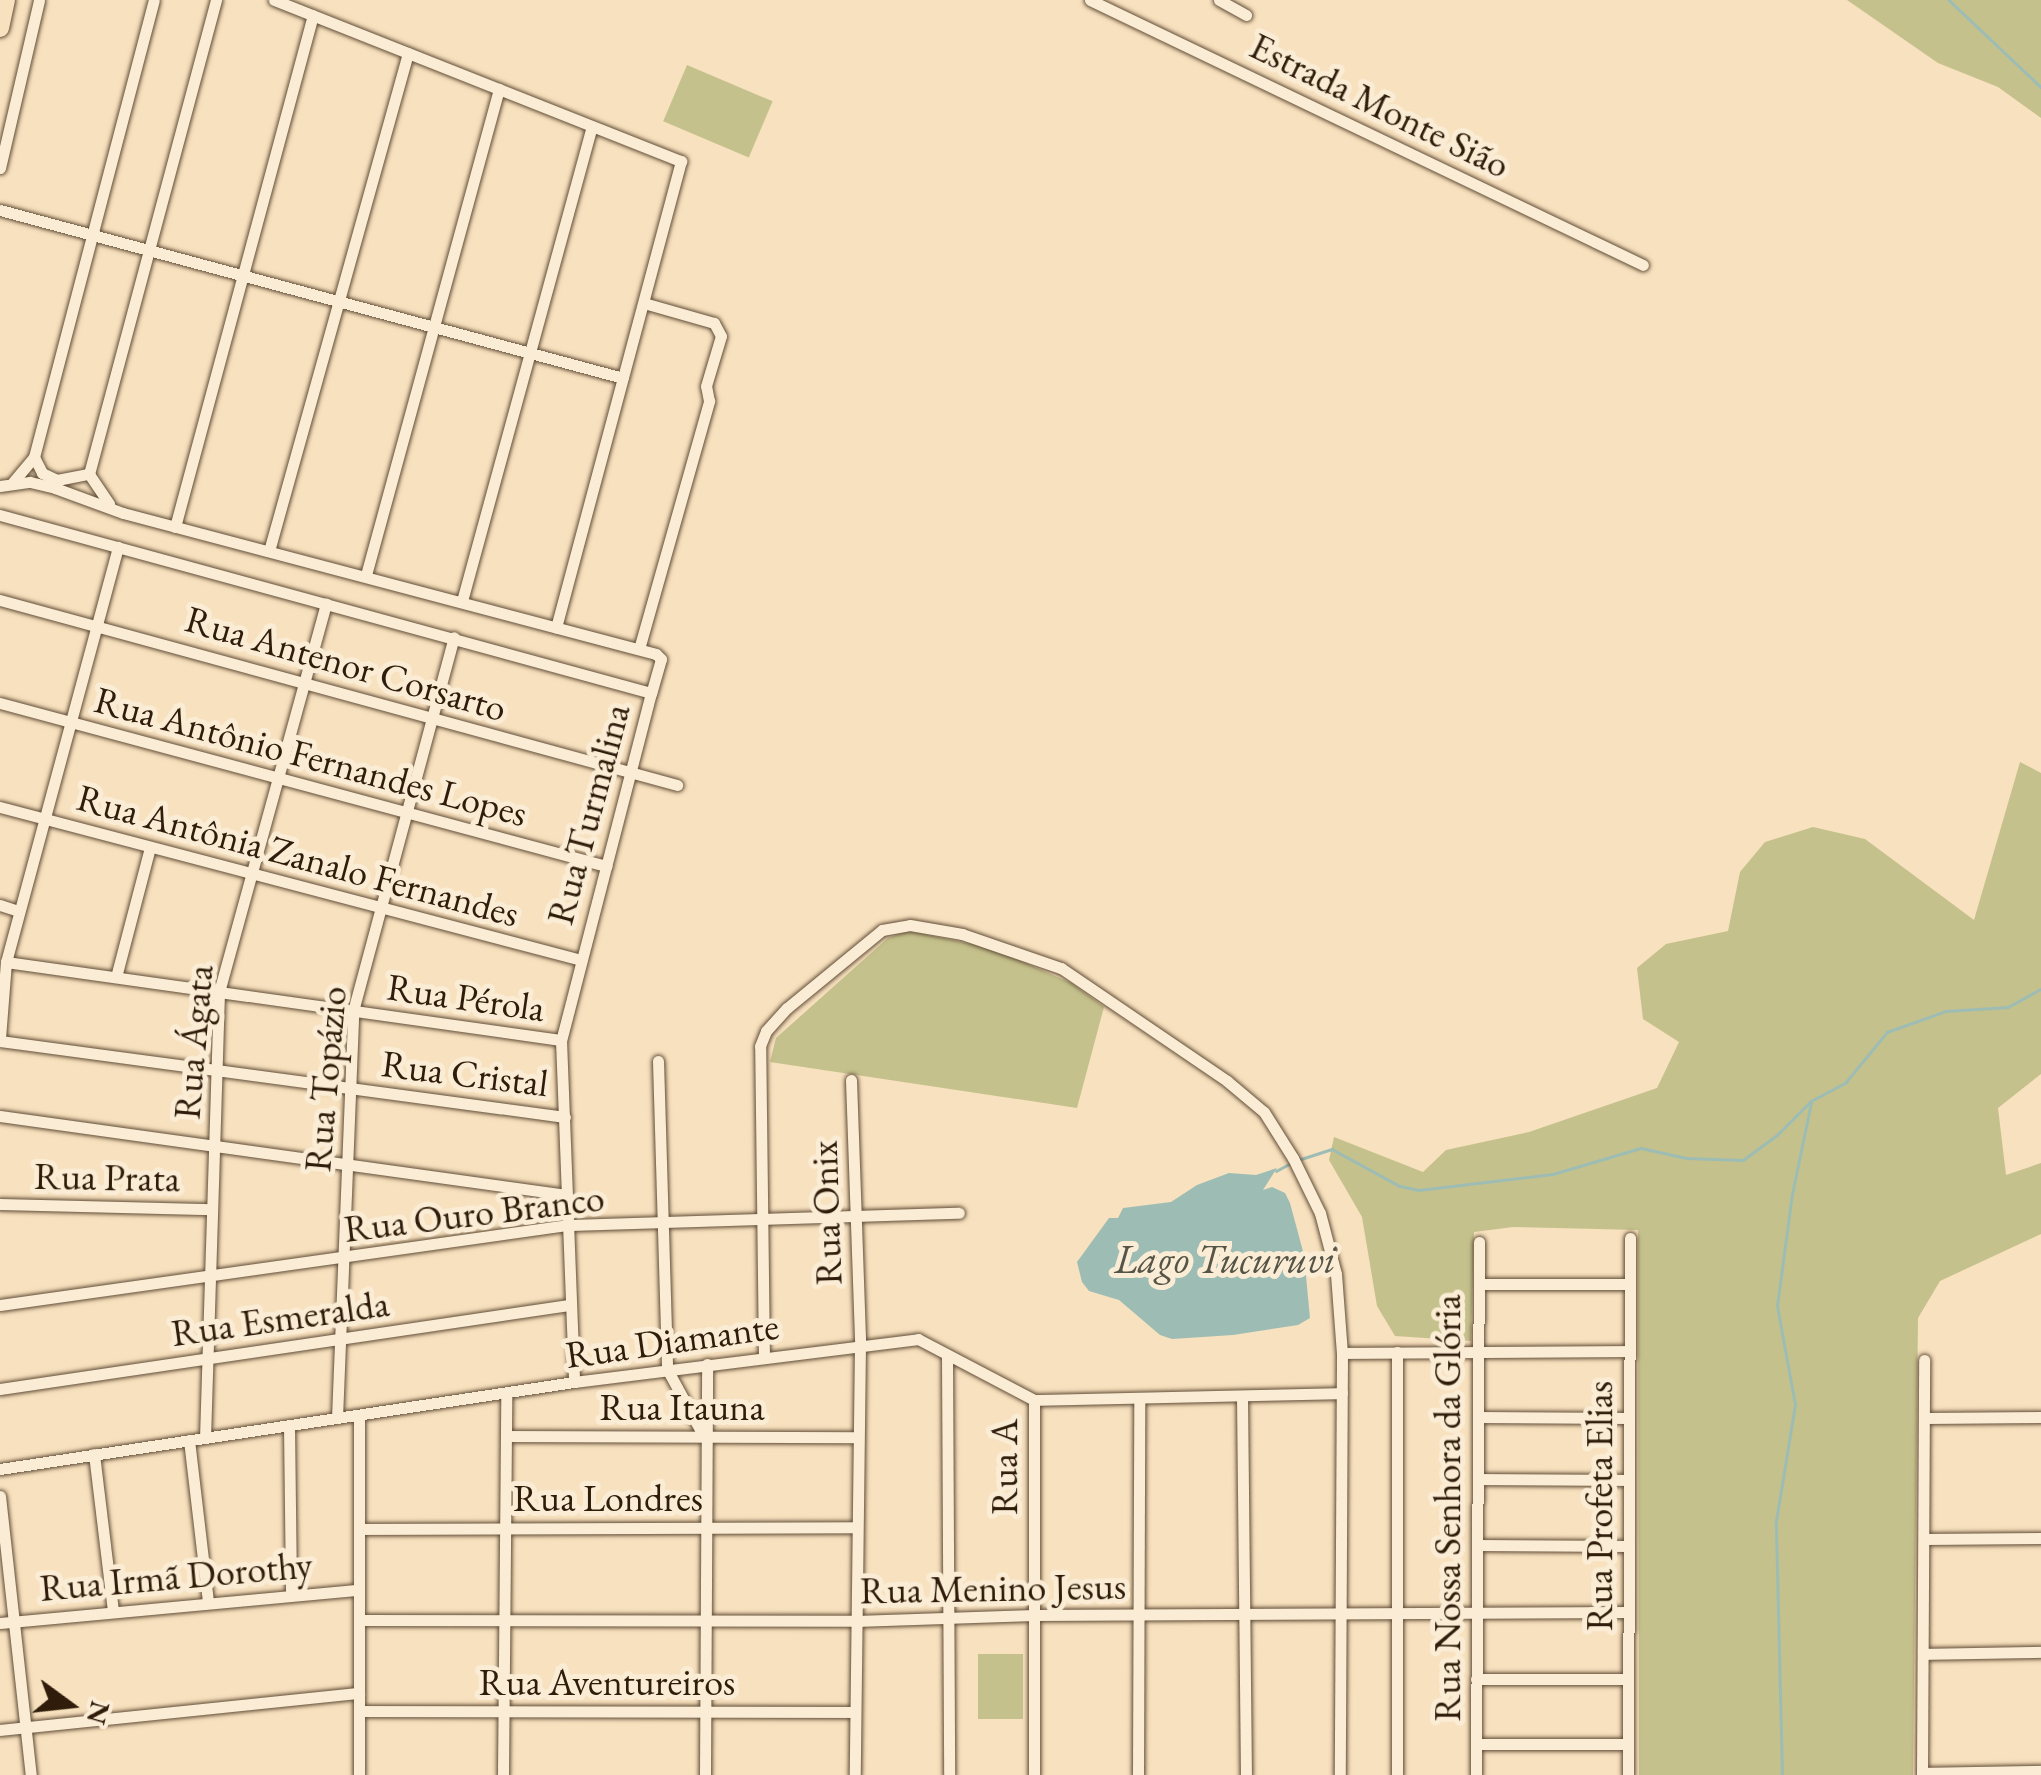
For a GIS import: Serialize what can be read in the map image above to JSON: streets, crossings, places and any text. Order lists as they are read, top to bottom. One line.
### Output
{"streets":{"street":["Estrada Monte Sião","Rua Antenor Corsarto","Rua Antônio Fernandes Lopes","Rua Turmalina","Rua Antônia Zanalo Fernandes","Rua Pérola","Rua Ágata","Rua Cristal","Rua Topázio","Rua Prata","Rua Ouro Branco","Rua Onix","Rua Esmeralda","Rua Diamante","Rua Itauna","Rua A","Rua Londres","Rua Profeta Elias","Rua Nossa Senhora da Glória","Rua Irmã Dorothy","Rua Menino Jesus","Rua Aventureiros"]},"crossings":[["Rua Antenor Corsarto","Rua Turmalina"],["Rua Antenor Corsarto","Rua Ágata"],["Rua Antenor Corsarto","Rua Topázio"],["Rua Antônio Fernandes Lopes","Rua Turmalina"],["Rua Antônio Fernandes Lopes","Rua Ágata"],["Rua Antônio Fernandes Lopes","Rua Topázio"],["Rua Turmalina","Rua Antônia Zanalo Fernandes"],["Rua Turmalina","Rua Pérola"],["Rua Turmalina","Rua Ágata"],["Rua Turmalina","Rua Cristal"],["Rua Turmalina","Rua Topázio"],["Rua Turmalina","Rua Ouro Branco"],["Rua Turmalina","Rua Esmeralda"],["Rua Turmalina","Rua Diamante"],["Rua Antônia Zanalo Fernandes","Rua Ágata"],["Rua Antônia Zanalo Fernandes","Rua Topázio"],["Rua Pérola","Rua Ágata"],["Rua Pérola","Rua Topázio"],["Rua Ágata","Rua Cristal"],["Rua Ágata","Rua Prata"],["Rua Ágata","Rua Ouro Branco"],["Rua Ágata","Rua Esmeralda"],["Rua Ágata","Rua Diamante"],["Rua Cristal","Rua Topázio"],["Rua Topázio","Rua Ouro Branco"],["Rua Topázio","Rua Esmeralda"],["Rua Topázio","Rua Diamante"],["Rua Ouro Branco","Rua Onix"],["Rua Onix","Rua Diamante"],["Rua Onix","Rua Itauna"],["Rua Onix","Rua Londres"],["Rua Onix","Rua Menino Jesus"],["Rua Onix","Rua Aventureiros"],["Rua Diamante","Rua A"],["Rua A","Rua Menino Jesus"],["Rua Profeta Elias","Rua Menino Jesus"],["Rua Nossa Senhora da Glória","Rua Menino Jesus"]],"water":["Lago Tucuruvi"],"north":"right"}
